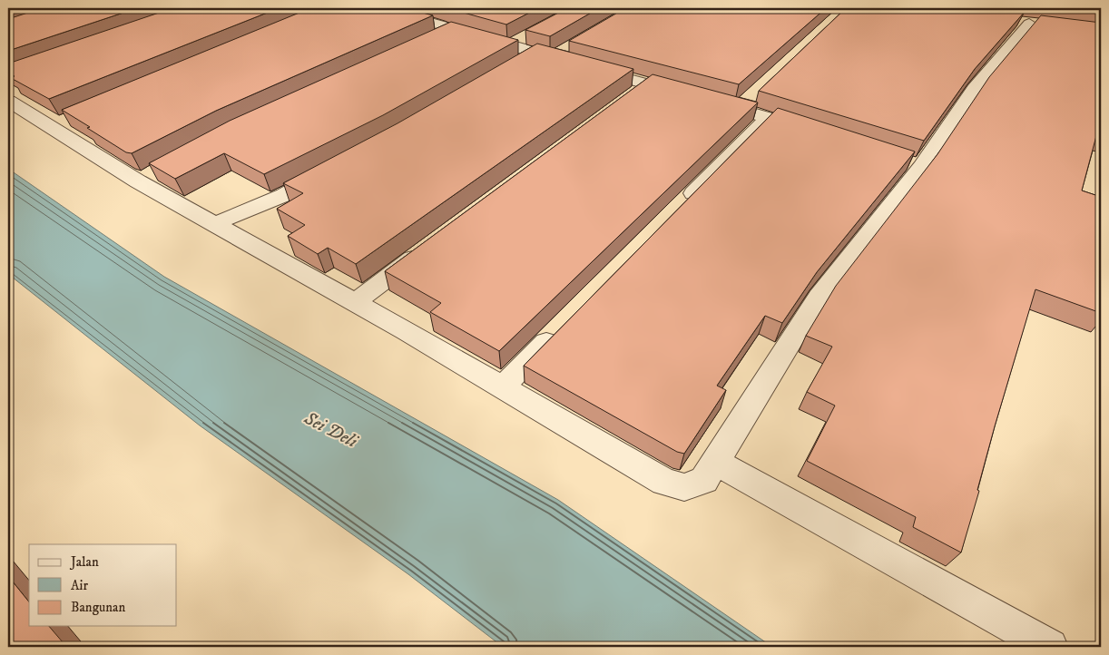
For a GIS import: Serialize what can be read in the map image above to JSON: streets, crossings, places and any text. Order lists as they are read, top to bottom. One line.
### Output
{"water":["Sei Deli"],"legend":["Jalan","Air","Bangunan"]}
